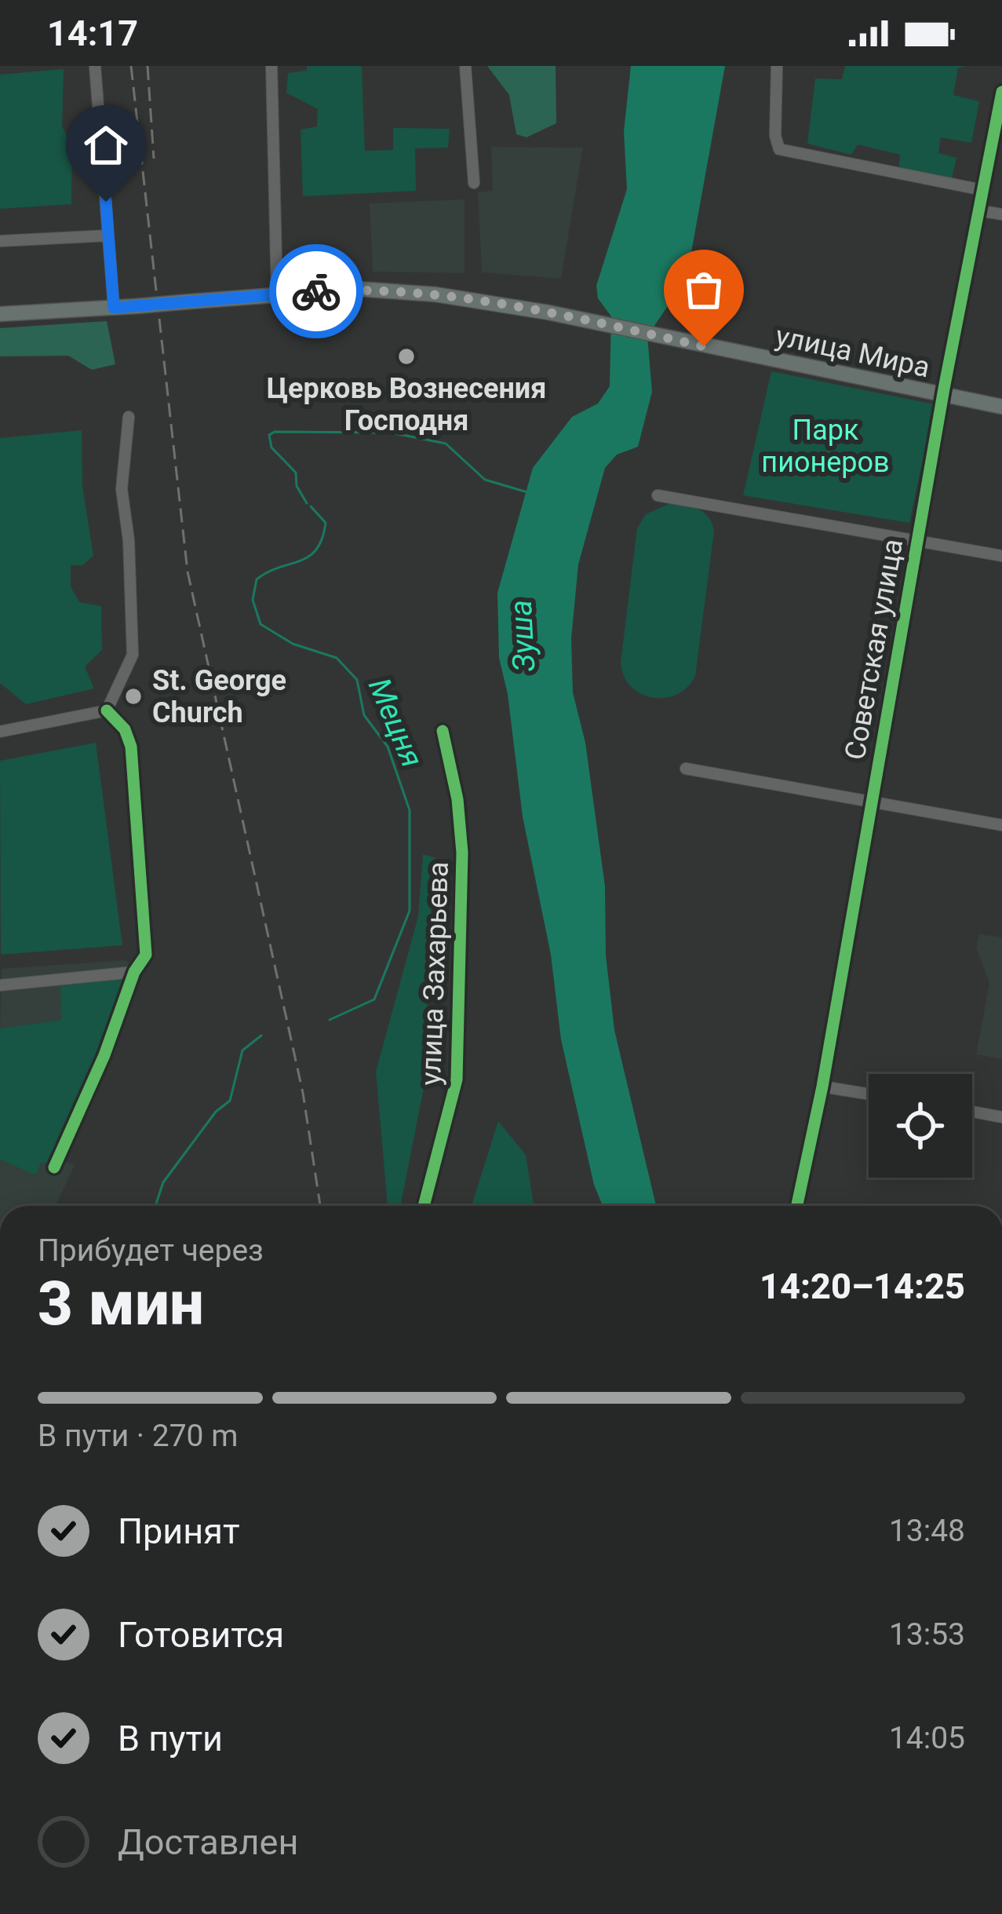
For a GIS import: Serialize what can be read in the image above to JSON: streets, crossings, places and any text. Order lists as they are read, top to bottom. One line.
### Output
{"streets":{"main road":["улица Мира"],"street":["Советская улица","улица Захарьева"]},"crossings":[["улица Мира","Советская улица"]],"water":["Зуша","Мецня"],"parks":["Парк пионеров"],"places":["Церковь Вознесения Господня","St. George Church"],"page":{"status":"14:17","heading":["3 мин","Прибудет через","14:20–14:25"],"bar":"В пути · 270 m","list":[["Принят","13:48"],["Готовится","13:53"],["В пути","14:05"],"Доставлен"]}}
